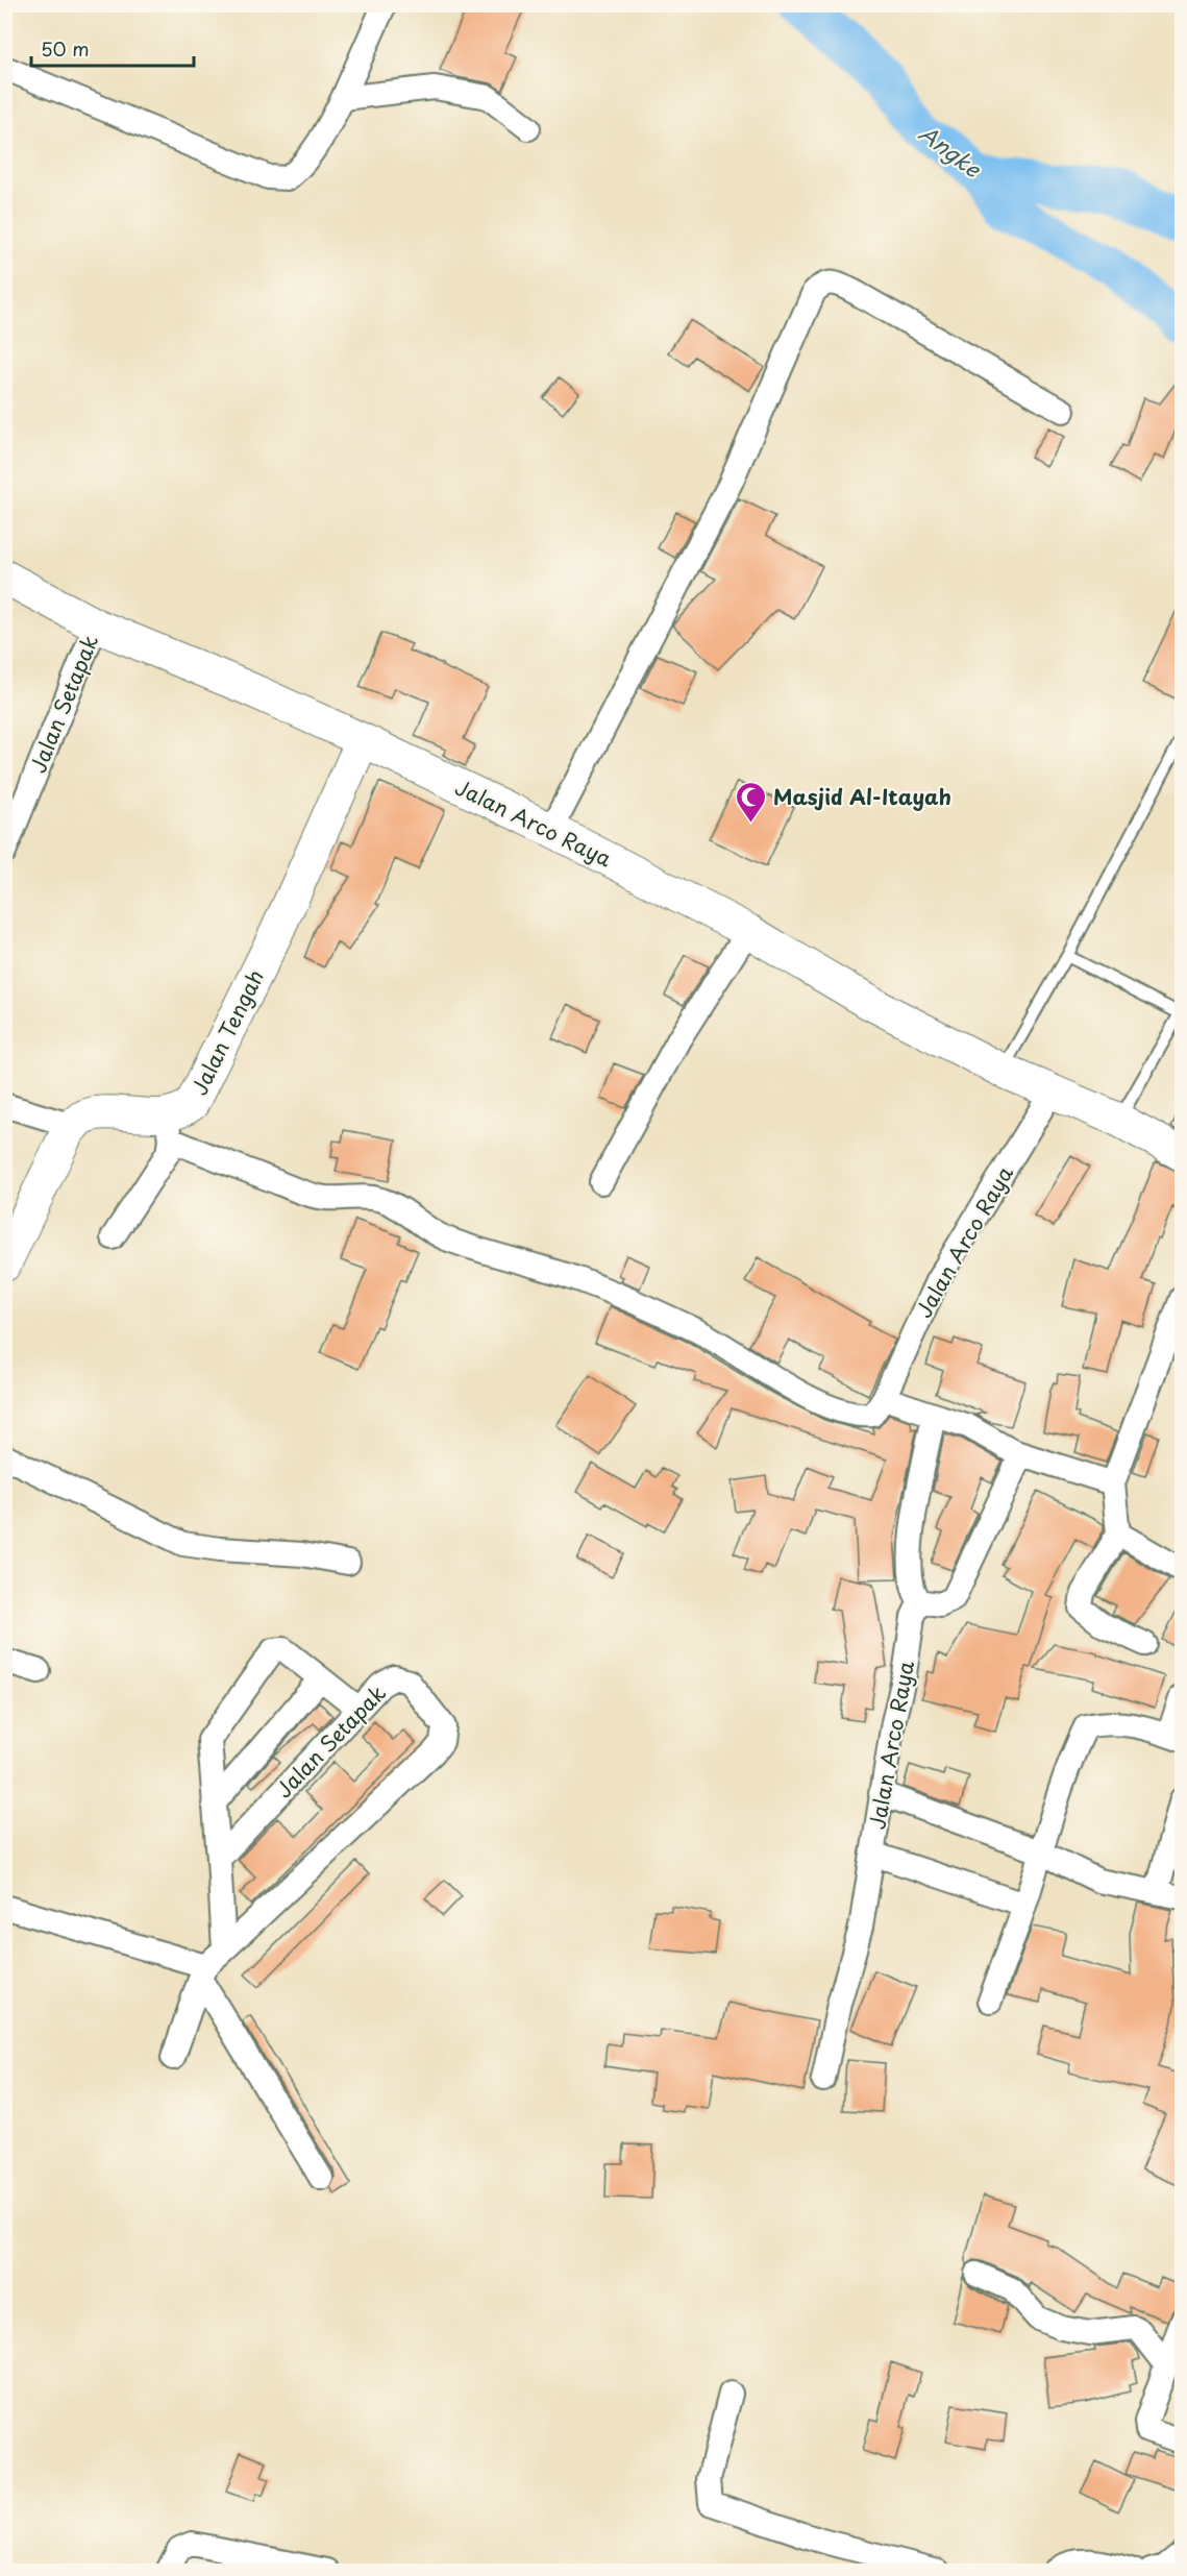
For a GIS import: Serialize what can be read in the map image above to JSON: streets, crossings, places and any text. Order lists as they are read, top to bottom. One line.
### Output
{"streets":{"main road":["Jalan Arco Raya","Jalan Tengah"],"street":["Jalan Setapak"]},"crossings":[["Jalan Setapak","Jalan Arco Raya"],["Jalan Arco Raya","Jalan Tengah"]],"water":["Angke"],"places":{"mosque":["Masjid Al-Itayah"]},"scale_bar":"50 m"}
